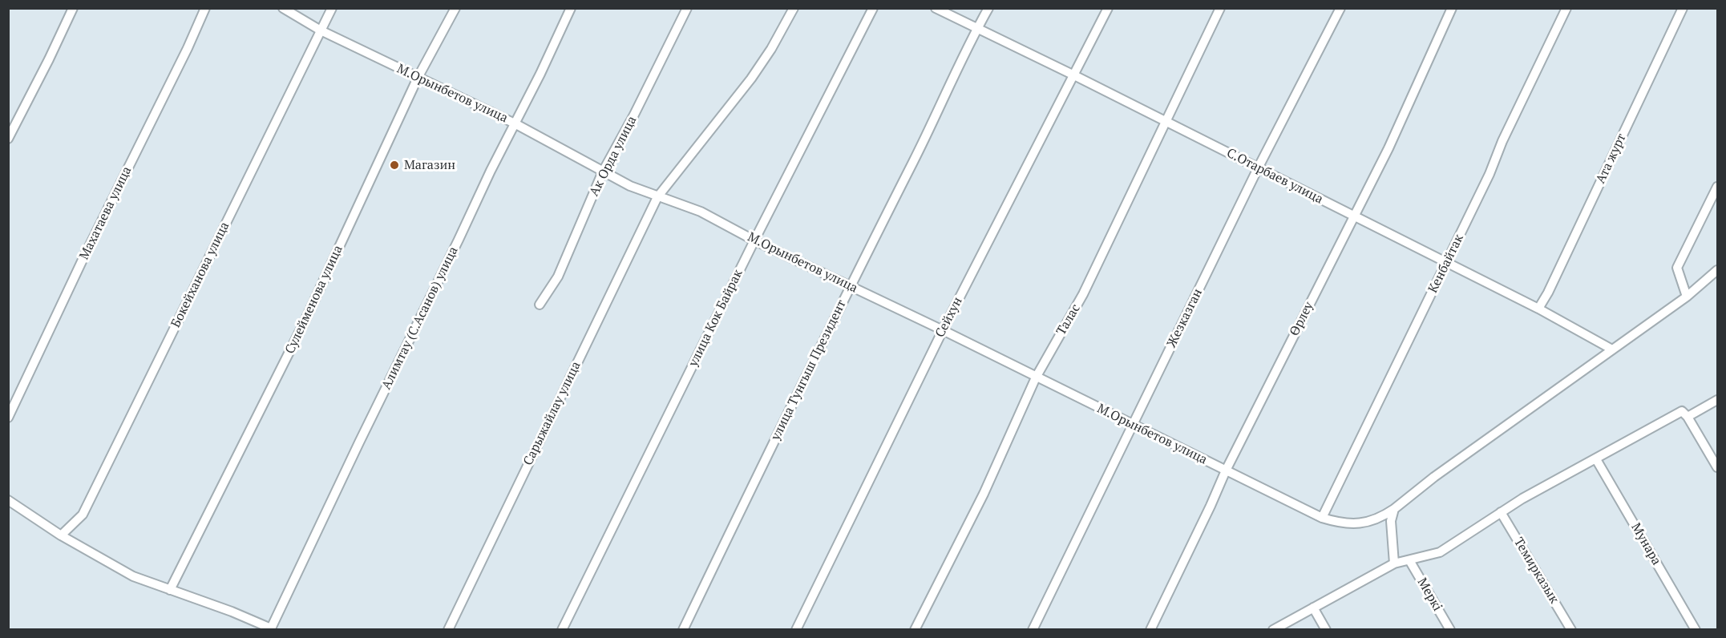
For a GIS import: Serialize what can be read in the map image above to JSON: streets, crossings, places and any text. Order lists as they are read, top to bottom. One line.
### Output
{"streets":{"street":["М.Орынбетов улица","Ак Орда улица","Ата журт","С.Отарбаев улица","Махатаева улица","Кенбайтак","Бокейханова улица","Сулейменова улица","Сейхун","Алимтау (С.Асанов) улица","улица Кок Байрак","Жезказган","Өрлеу","Талас","улица Тунгыш Президент","Сарыжайлау улица","Мунара","Темирказык","Меркі"]},"crossings":[["М.Орынбетов улица","Ак Орда улица"],["М.Орынбетов улица","С.Отарбаев улица"],["М.Орынбетов улица","Кенбайтак"],["М.Орынбетов улица","Бокейханова улица"],["М.Орынбетов улица","Сулейменова улица"],["М.Орынбетов улица","Сейхун"],["М.Орынбетов улица","Алимтау (С.Асанов) улица"],["М.Орынбетов улица","улица Кок Байрак"],["М.Орынбетов улица","Жезказган"],["М.Орынбетов улица","Өрлеу"],["М.Орынбетов улица","Талас"],["М.Орынбетов улица","улица Тунгыш Президент"],["М.Орынбетов улица","Сарыжайлау улица"],["Ата журт","С.Отарбаев улица"],["С.Отарбаев улица","Кенбайтак"],["С.Отарбаев улица","Сейхун"],["С.Отарбаев улица","Жезказган"],["С.Отарбаев улица","Өрлеу"],["С.Отарбаев улица","Талас"],["С.Отарбаев улица","улица Тунгыш Президент"]],"places":["Магазин"]}
